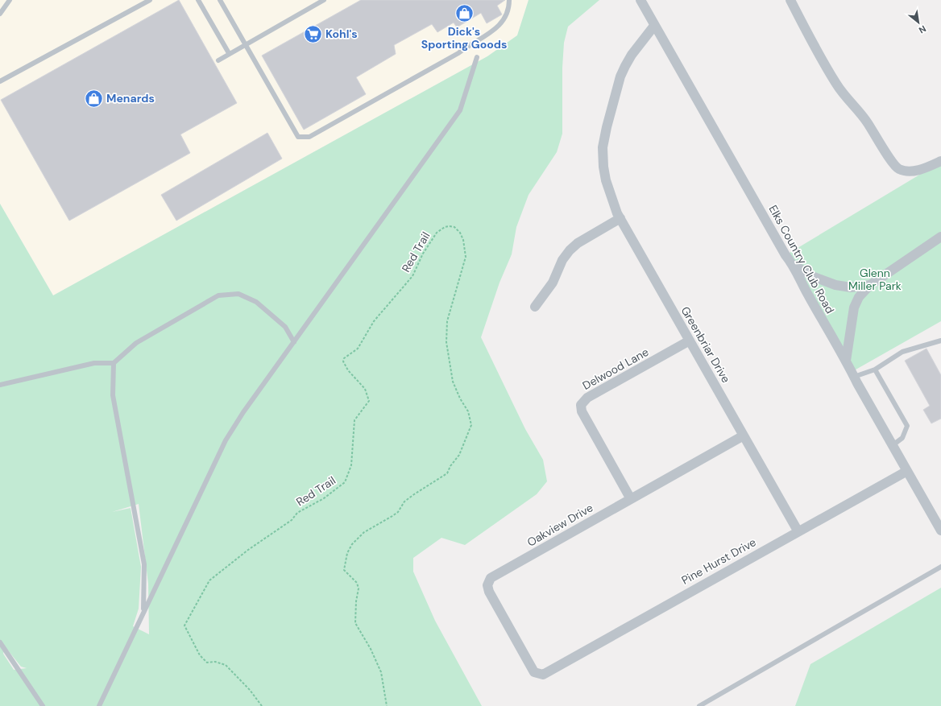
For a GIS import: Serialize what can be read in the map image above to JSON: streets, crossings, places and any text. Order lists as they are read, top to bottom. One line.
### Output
{"streets":{"street":["Elks Country Club Road","Greenbriar Drive","Delwood Lane","Oakview Drive","Pine Hurst Drive"],"path":["Red Trail"]},"crossings":[["Elks Country Club Road","Greenbriar Drive"],["Elks Country Club Road","Pine Hurst Drive"],["Greenbriar Drive","Delwood Lane"],["Greenbriar Drive","Oakview Drive"],["Greenbriar Drive","Pine Hurst Drive"],["Delwood Lane","Oakview Drive"],["Oakview Drive","Pine Hurst Drive"]],"parks":["Glenn Miller Park"],"places":{"shop":["Dick's Sporting Goods","Menards"],"supermarket":["Kohl's"]},"north":"bottom right"}
